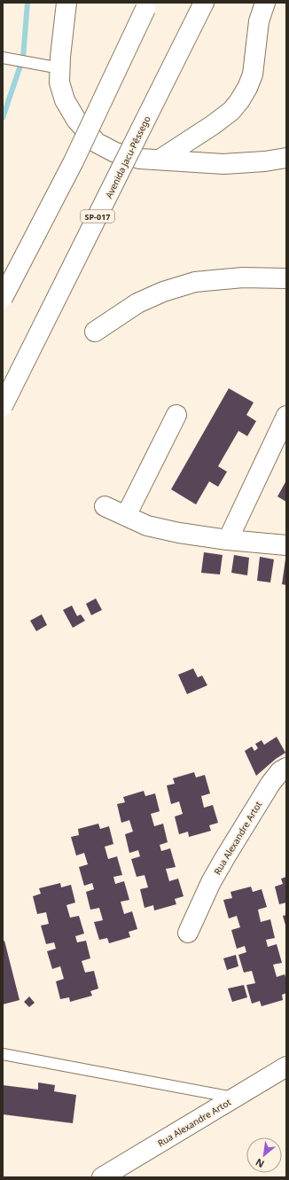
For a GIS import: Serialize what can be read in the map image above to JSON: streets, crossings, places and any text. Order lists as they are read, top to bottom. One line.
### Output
{"streets":{"main road":["Avenida Jacu-Pêssego","SP-017","Rua Alexandre Artot"]},"north":"bottom left"}
